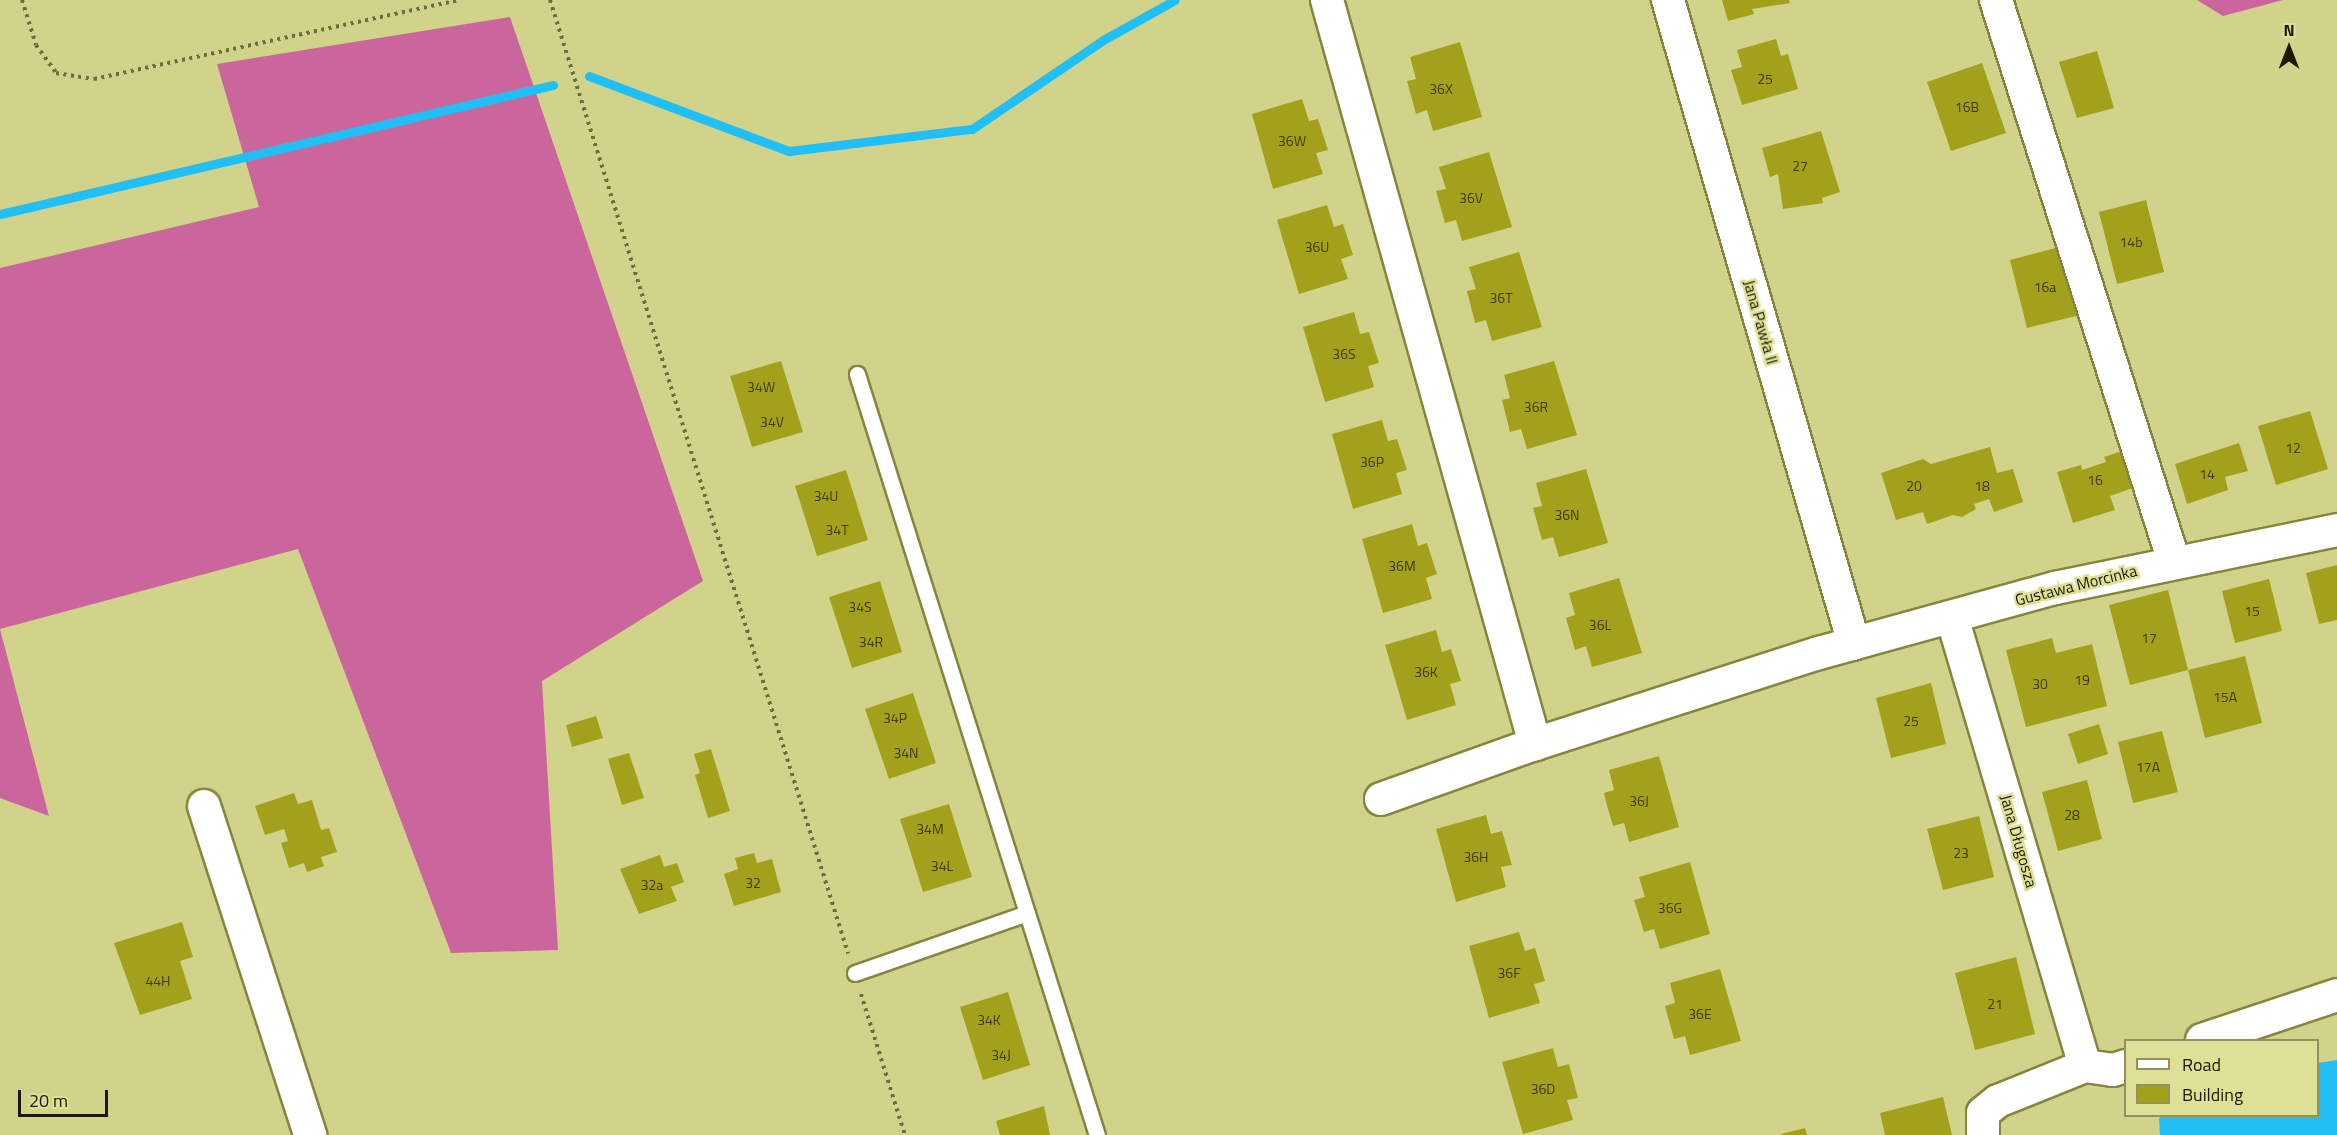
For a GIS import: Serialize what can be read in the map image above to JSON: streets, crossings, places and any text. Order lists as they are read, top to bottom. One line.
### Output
{"streets":{"street":["Jana Pawła II","Gustawa Morcinka","Jana Długosza"]},"crossings":[["Jana Pawła II","Gustawa Morcinka"],["Gustawa Morcinka","Jana Długosza"]],"house_numbers":["25","36X","16B","36W","27","36V","14b","36U","16a","36T","36S","34W","36R","34V","12","36P","14","16","20","18","34U","36N","34T","36M","34S","15","36L","17","34R","36K","19","30","15A","34P","25","34N","17A","36J","28","34M","23","36H","34L","32","32a","36G","36F","44H","21","36E","34K","34J","36D"],"legend":["Road","Building"],"scale_bar":"20 m","north":"top"}
